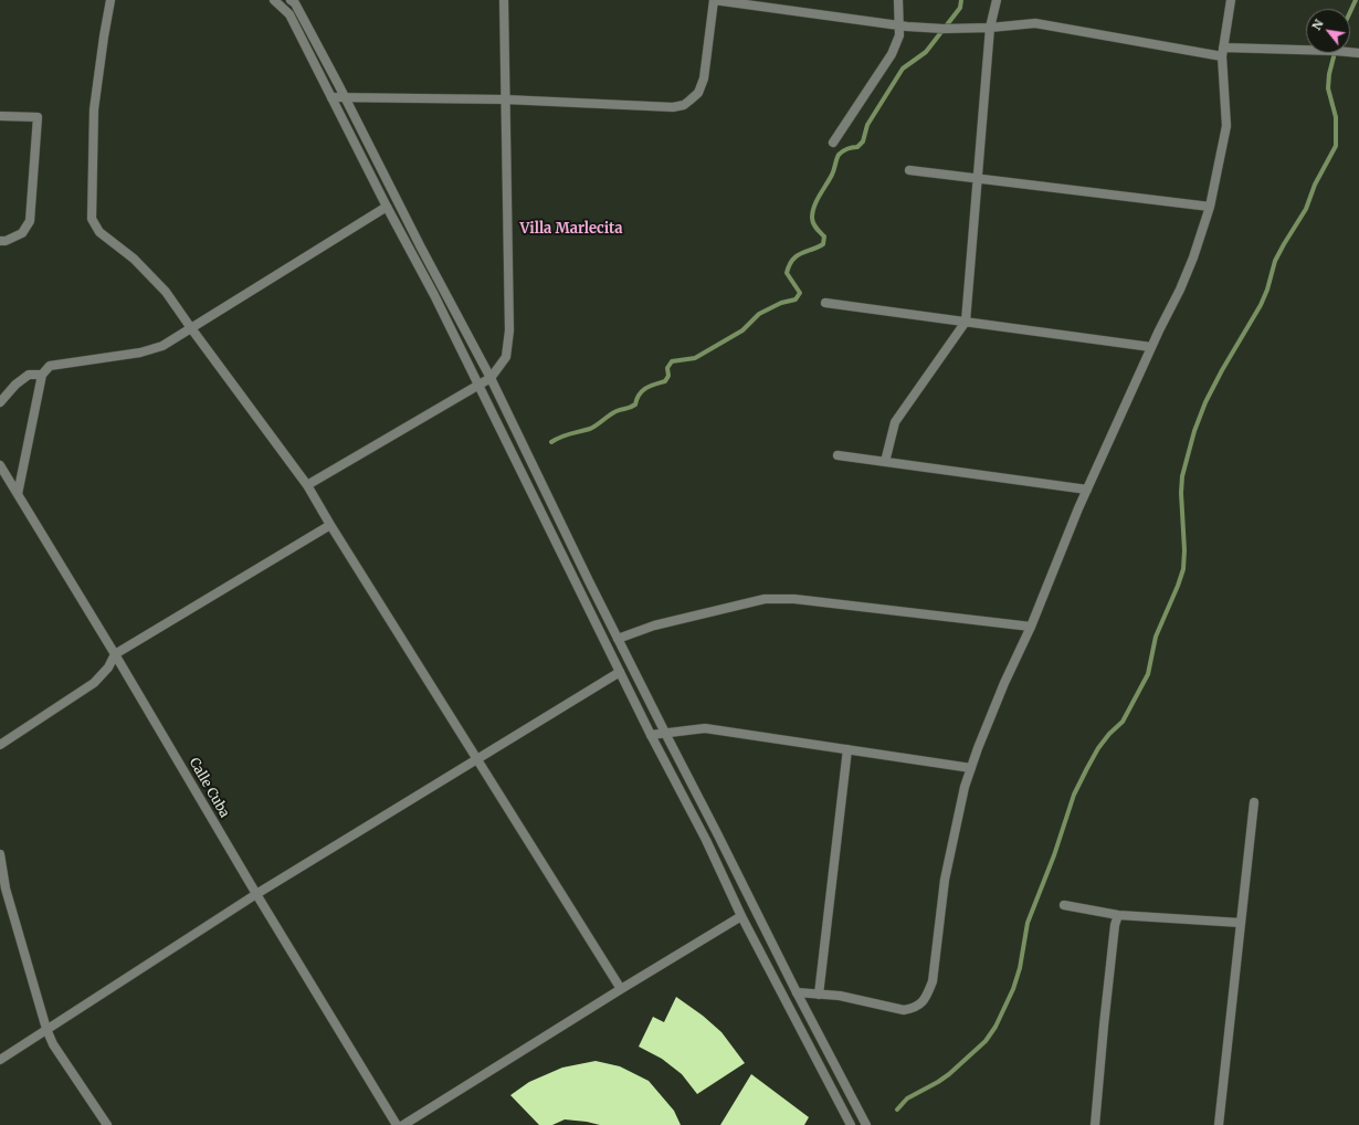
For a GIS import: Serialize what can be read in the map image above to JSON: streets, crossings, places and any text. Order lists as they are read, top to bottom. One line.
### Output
{"streets":{"street":["Calle Cuba"]},"districts":["Villa Marlecita"],"north":"top left"}
